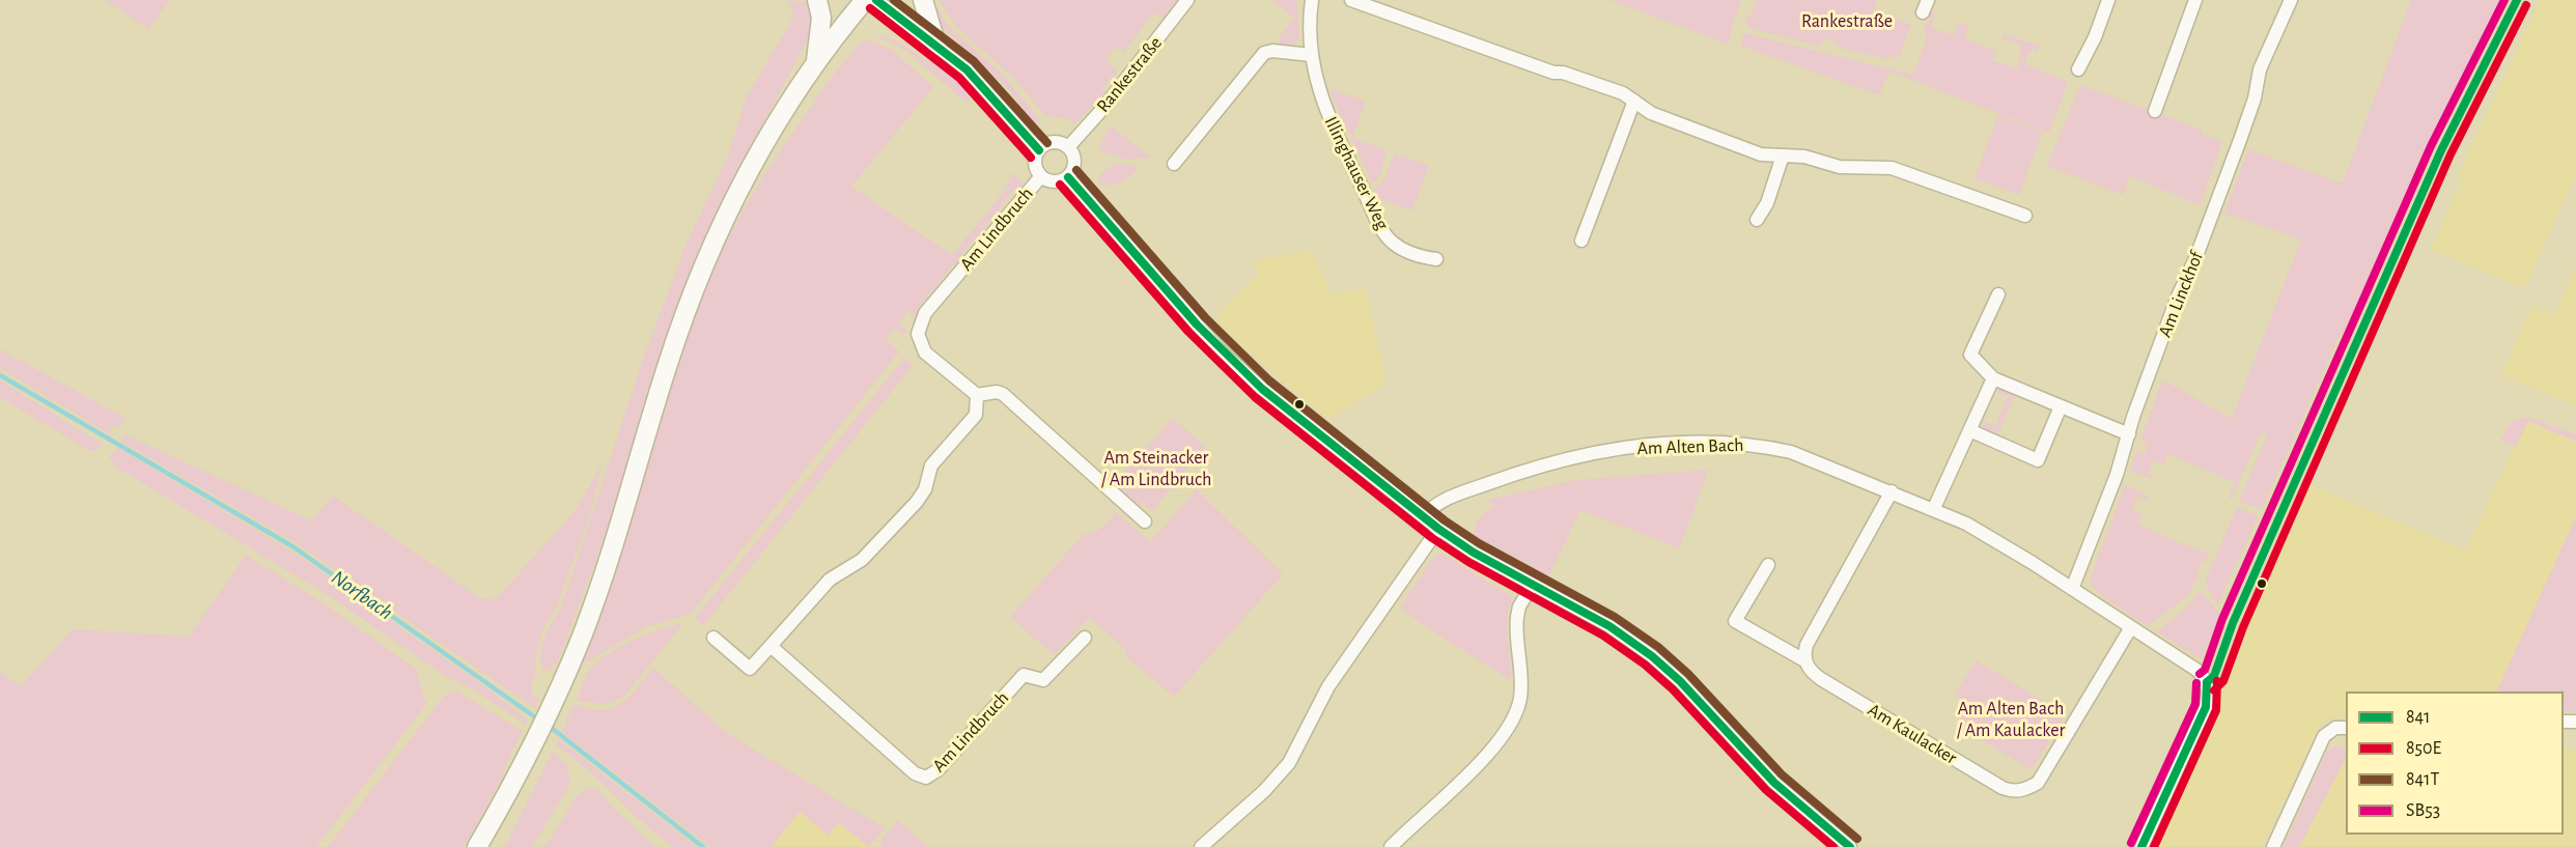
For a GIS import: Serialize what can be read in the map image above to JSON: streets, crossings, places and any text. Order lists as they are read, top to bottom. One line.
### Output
{"streets":{"street":["Rankestraße","Illinghauser Weg","Am Lindbruch","Am Linckhof","Am Alten Bach","Am Kaulacker"]},"crossings":[["Rankestraße","Am Lindbruch"],["Am Linckhof","Am Alten Bach"],["Am Alten Bach","Am Kaulacker"]],"water":["Norfbach"],"parks":["Rankestraße","Am Steinacker / Am Lindbruch","Am Alten Bach / Am Kaulacker"],"lines":["transit line 841","transit line 841T","transit line SB53","transit line 850E"],"legend":["841","850E","841T","SB53"]}
